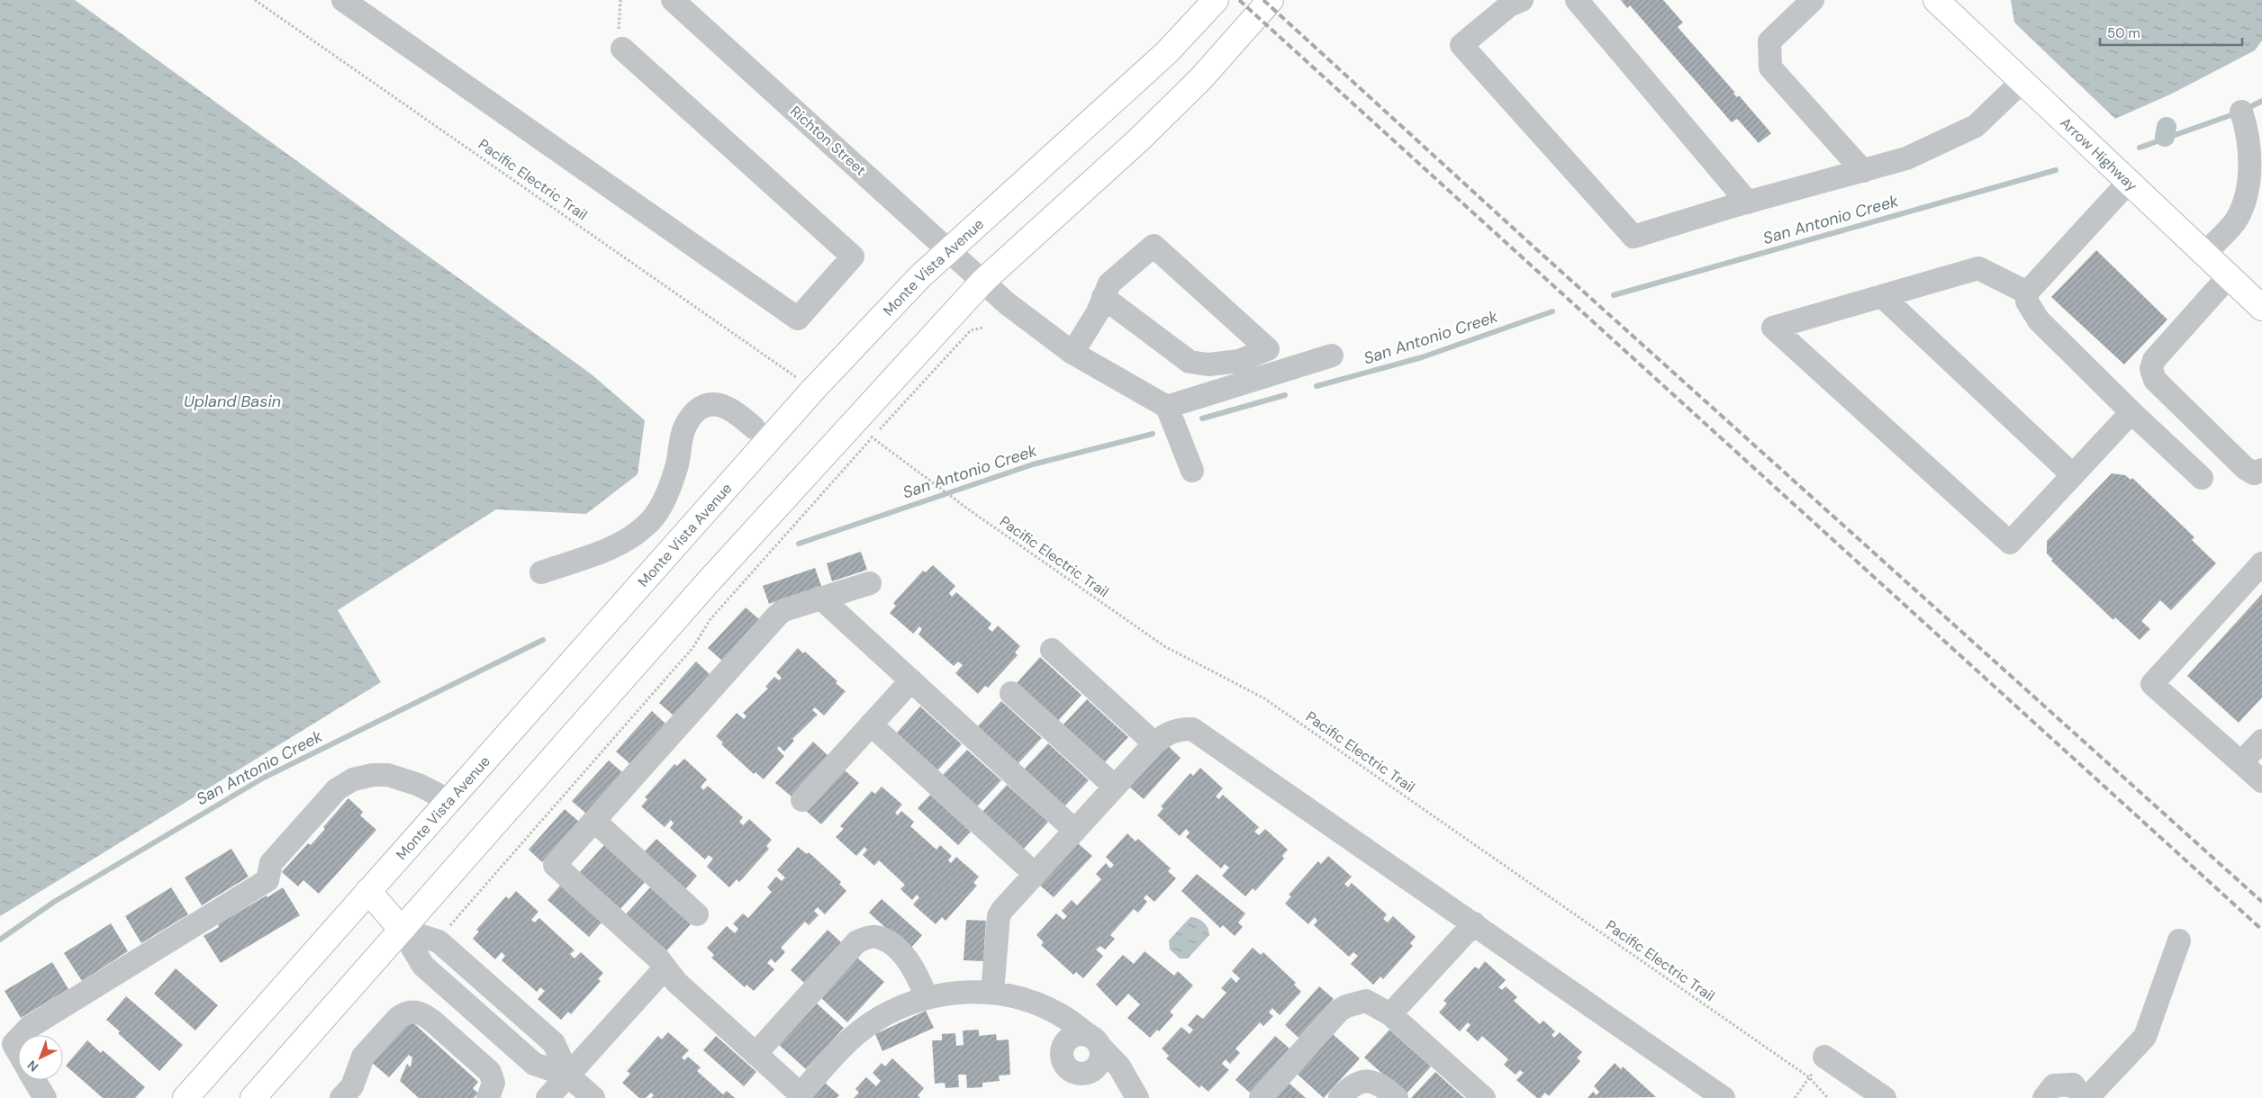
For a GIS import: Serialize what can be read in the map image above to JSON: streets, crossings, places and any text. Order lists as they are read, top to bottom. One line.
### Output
{"streets":{"main road":["Arrow Highway","Monte Vista Avenue"],"street":["Richton Street"],"path":["Pacific Electric Trail"]},"crossings":[["Richton Street","Monte Vista Avenue"],["Pacific Electric Trail","Monte Vista Avenue"]],"water":["San Antonio Creek","Upland Basin"],"scale_bar":"50 m","north":"bottom left"}
